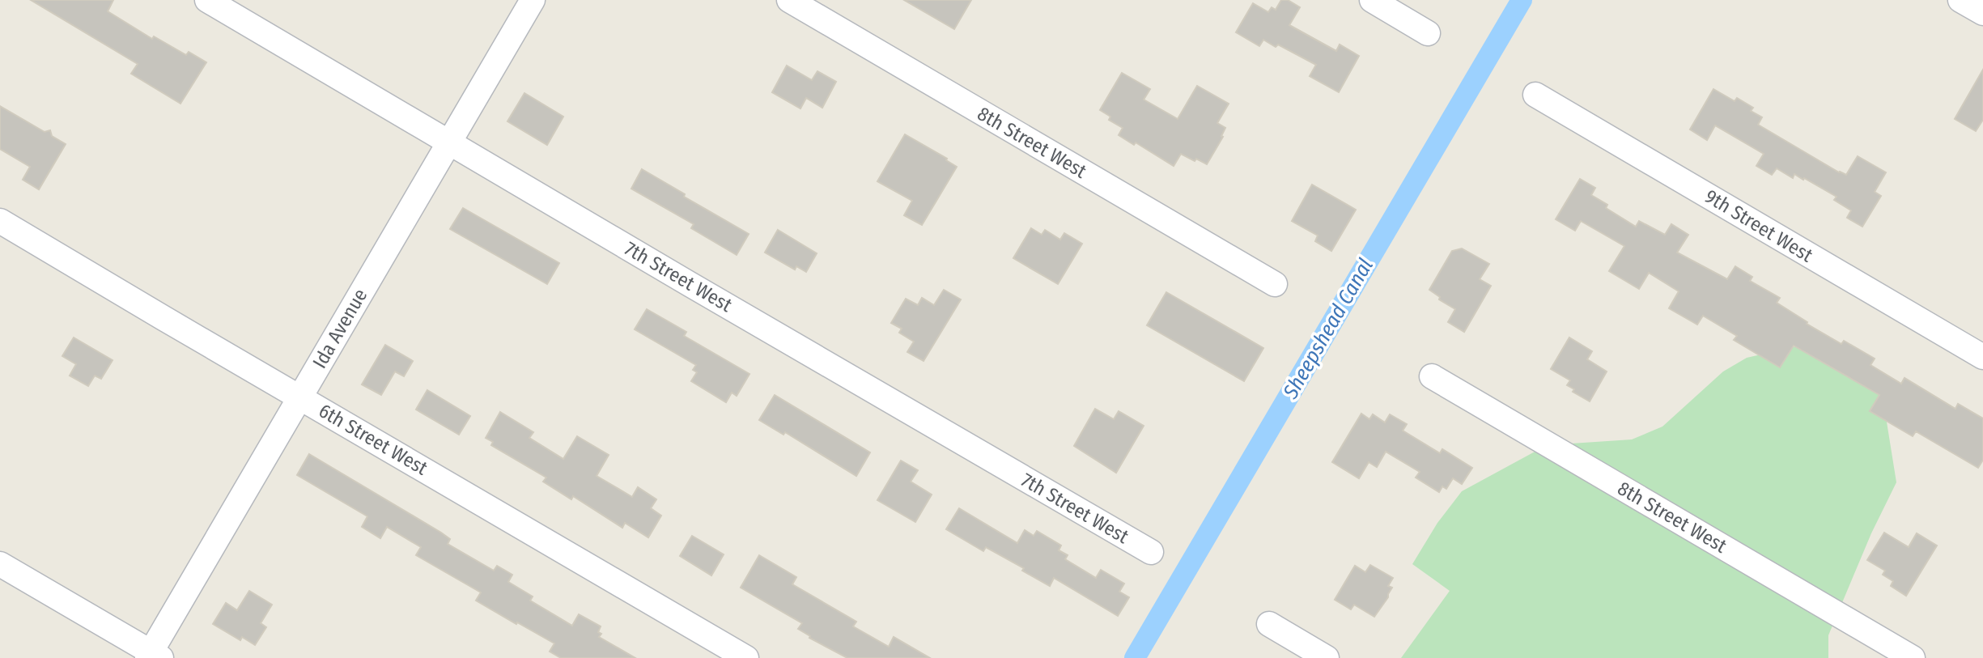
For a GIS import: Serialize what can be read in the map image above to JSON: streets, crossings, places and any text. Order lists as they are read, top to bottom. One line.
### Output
{"streets":{"street":["8th Street West","9th Street West","7th Street West","Ida Avenue","6th Street West"]},"crossings":[["7th Street West","Ida Avenue"],["Ida Avenue","6th Street West"]],"water":["Sheepshead Canal"]}
